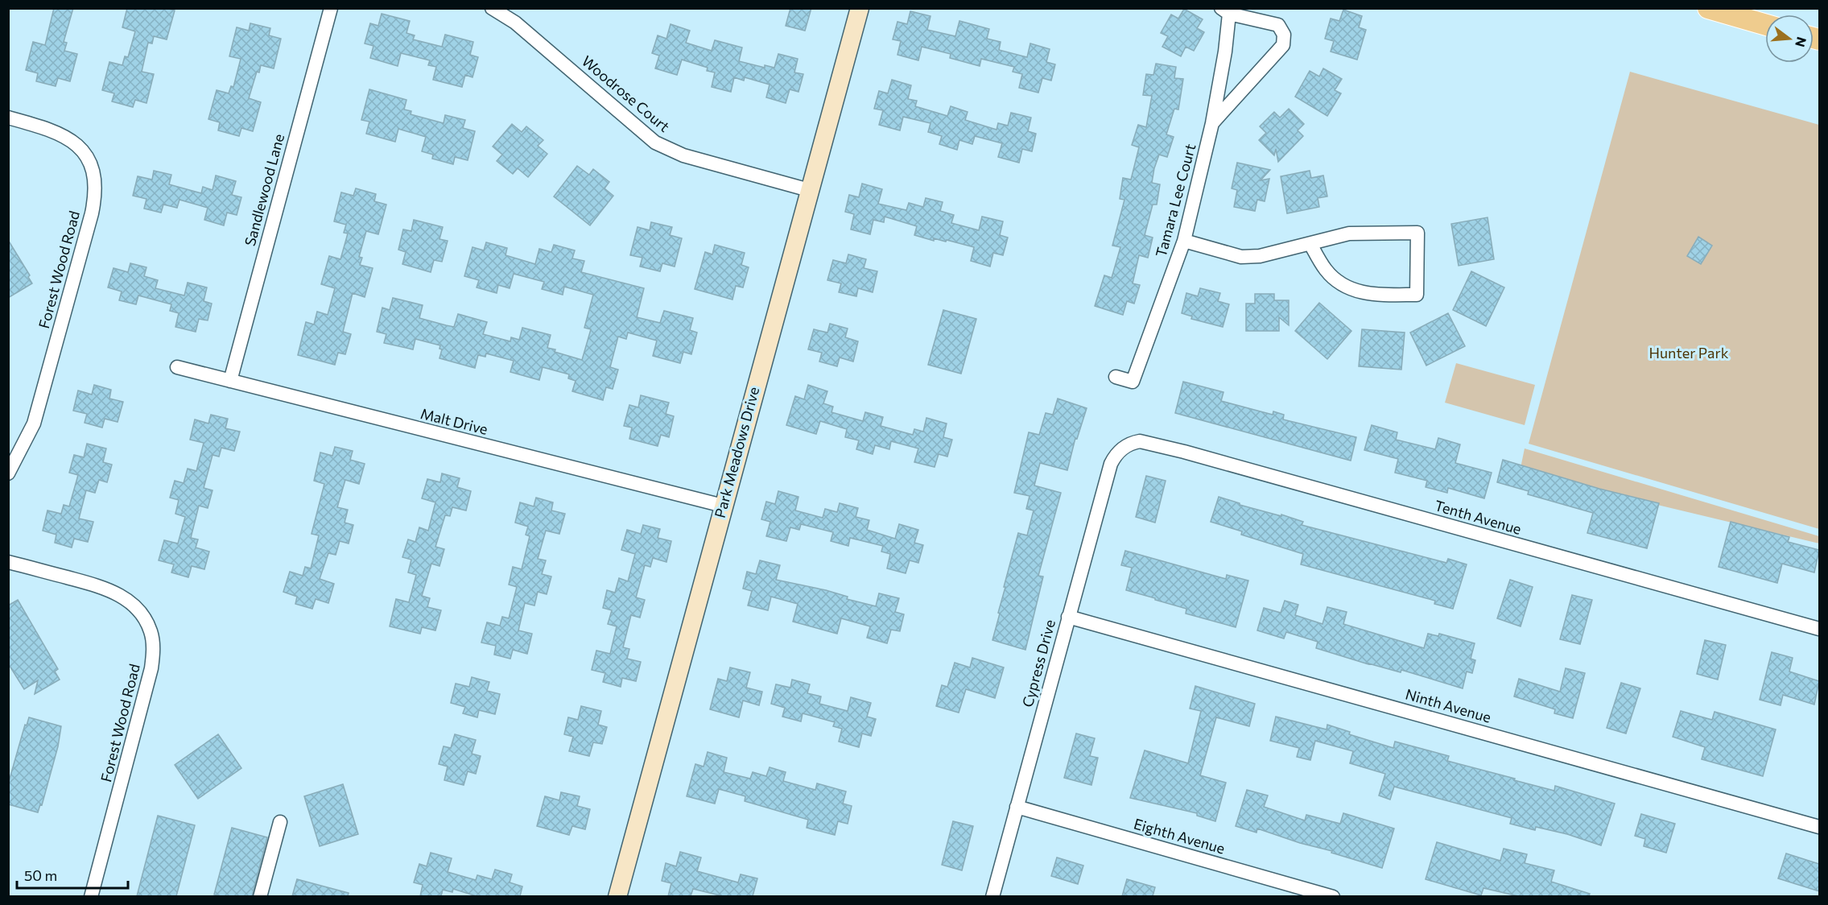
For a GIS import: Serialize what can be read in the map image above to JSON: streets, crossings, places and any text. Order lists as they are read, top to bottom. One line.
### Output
{"streets":{"street":["Woodrose Court","Sandlewood Lane","Tamara Lee Court","Forest Wood Road","Malt Drive","Park Meadows Drive","Tenth Avenue","Cypress Drive","Ninth Avenue","Eighth Avenue"]},"crossings":[["Woodrose Court","Park Meadows Drive"],["Sandlewood Lane","Malt Drive"],["Malt Drive","Park Meadows Drive"],["Tenth Avenue","Cypress Drive"],["Cypress Drive","Ninth Avenue"],["Cypress Drive","Eighth Avenue"]],"parks":["Hunter Park"],"scale_bar":"50 m","north":"right"}
